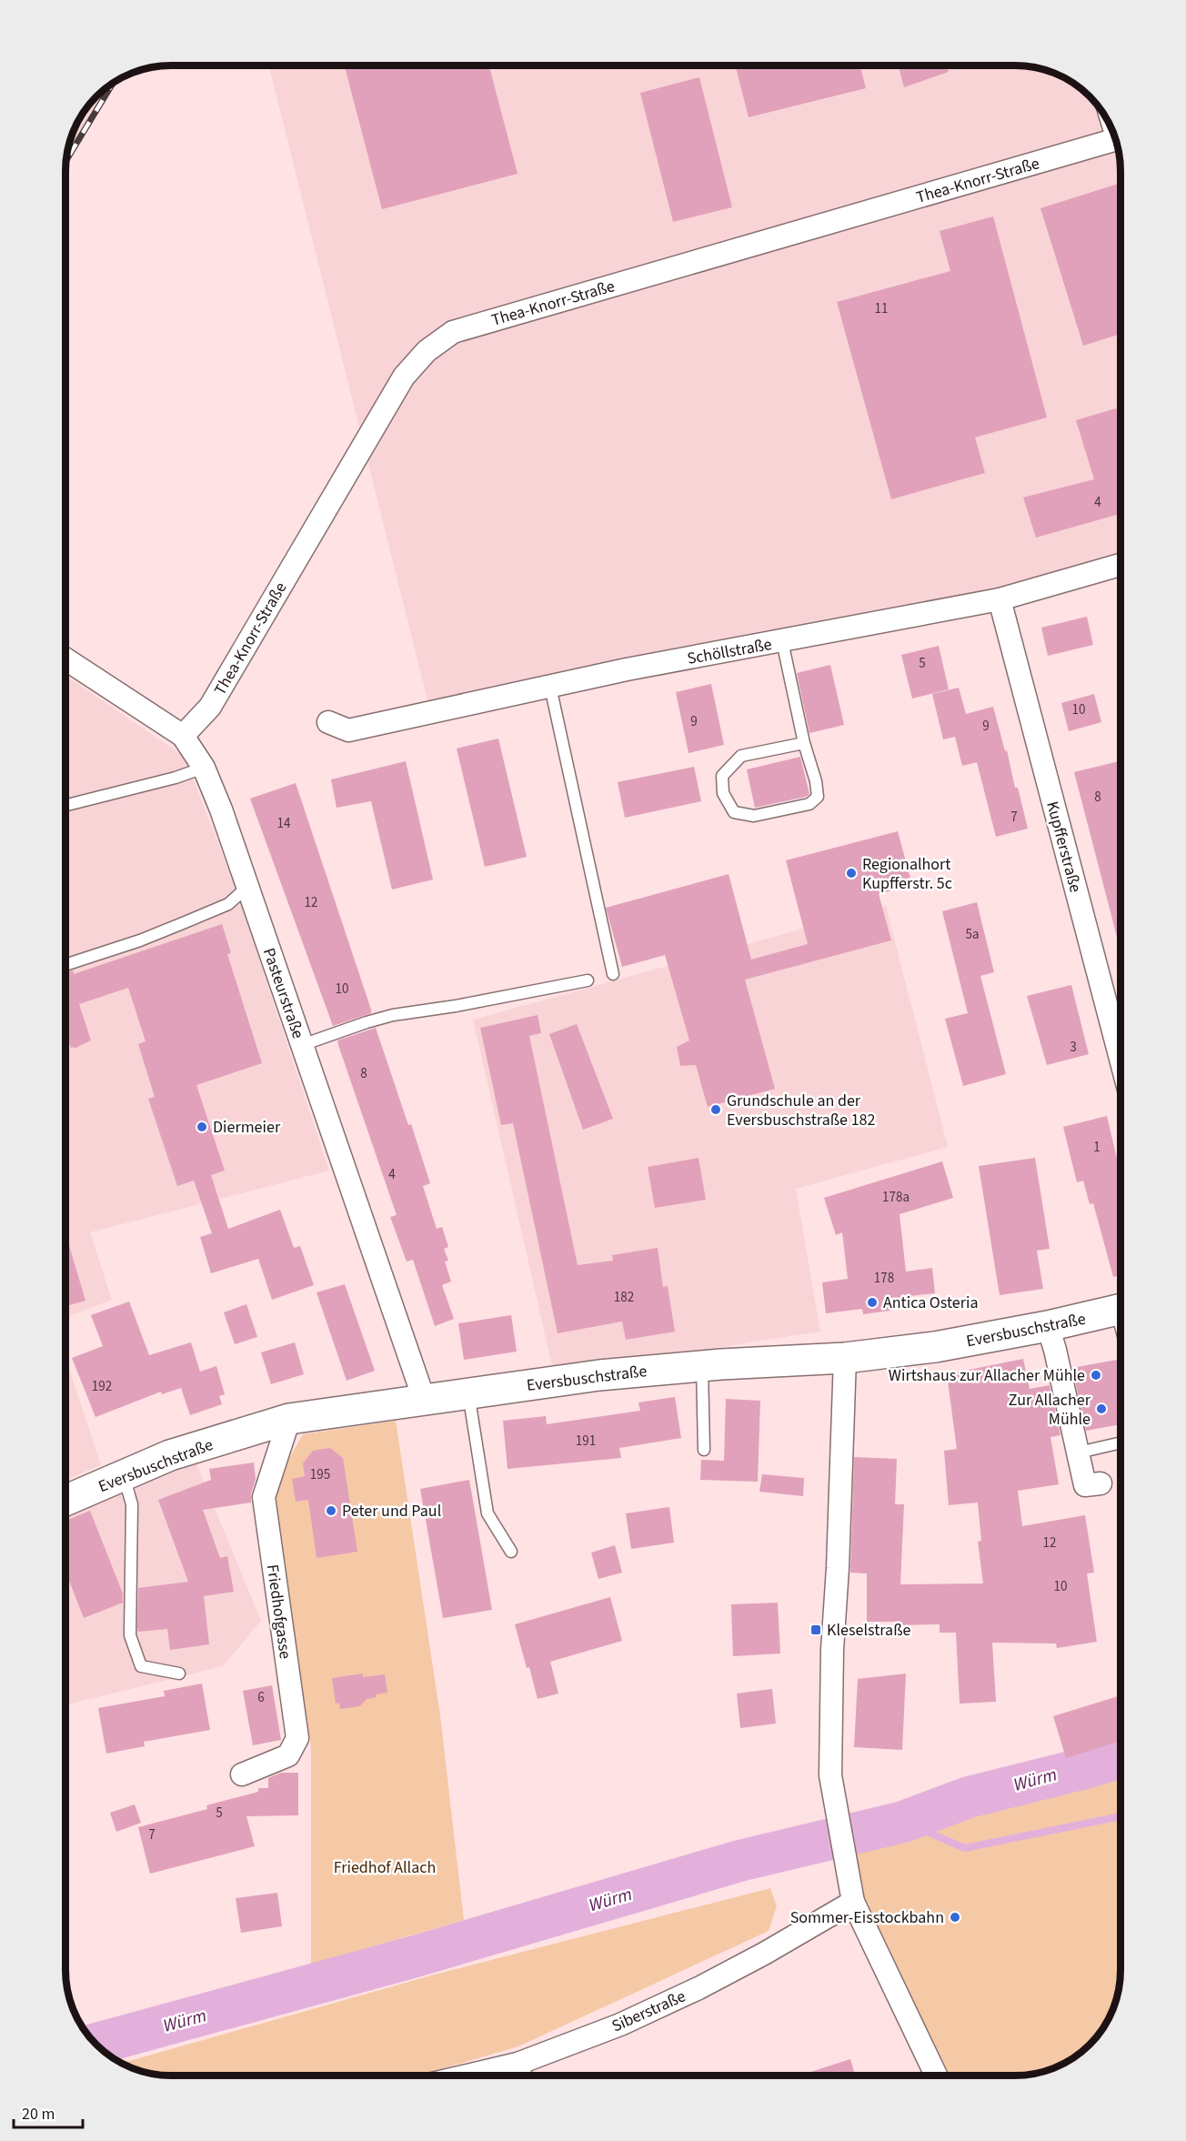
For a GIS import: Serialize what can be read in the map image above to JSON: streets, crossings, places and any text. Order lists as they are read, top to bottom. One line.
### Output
{"streets":{"main road":["Eversbuschstraße"],"street":["Thea-Knorr-Straße","Schöllstraße","Kupfferstraße","Pasteurstraße","Friedhofgasse","Siberstraße"]},"crossings":[["Thea-Knorr-Straße","Pasteurstraße"],["Schöllstraße","Kupfferstraße"],["Pasteurstraße","Eversbuschstraße"],["Eversbuschstraße","Friedhofgasse"]],"water":["Würm"],"parks":["Friedhof Allach"],"places":{"other":["Regionalhort Kupfferstr. 5c","Grundschule an der Eversbuschstraße 182","Diermeier","Antica Osteria","Wirtshaus zur Allacher Mühle","Zur Allacher Mühle","Peter und Paul","Sommer-Eisstockbahn"],"transit":["Kleselstraße"]},"house_numbers":["11","4","5","10","9","9","8","7","14","12","5a","10","3","8","1","4","178a","178","182","192","191","195","12","10","6","5","7"],"scale_bar":"20 m"}
